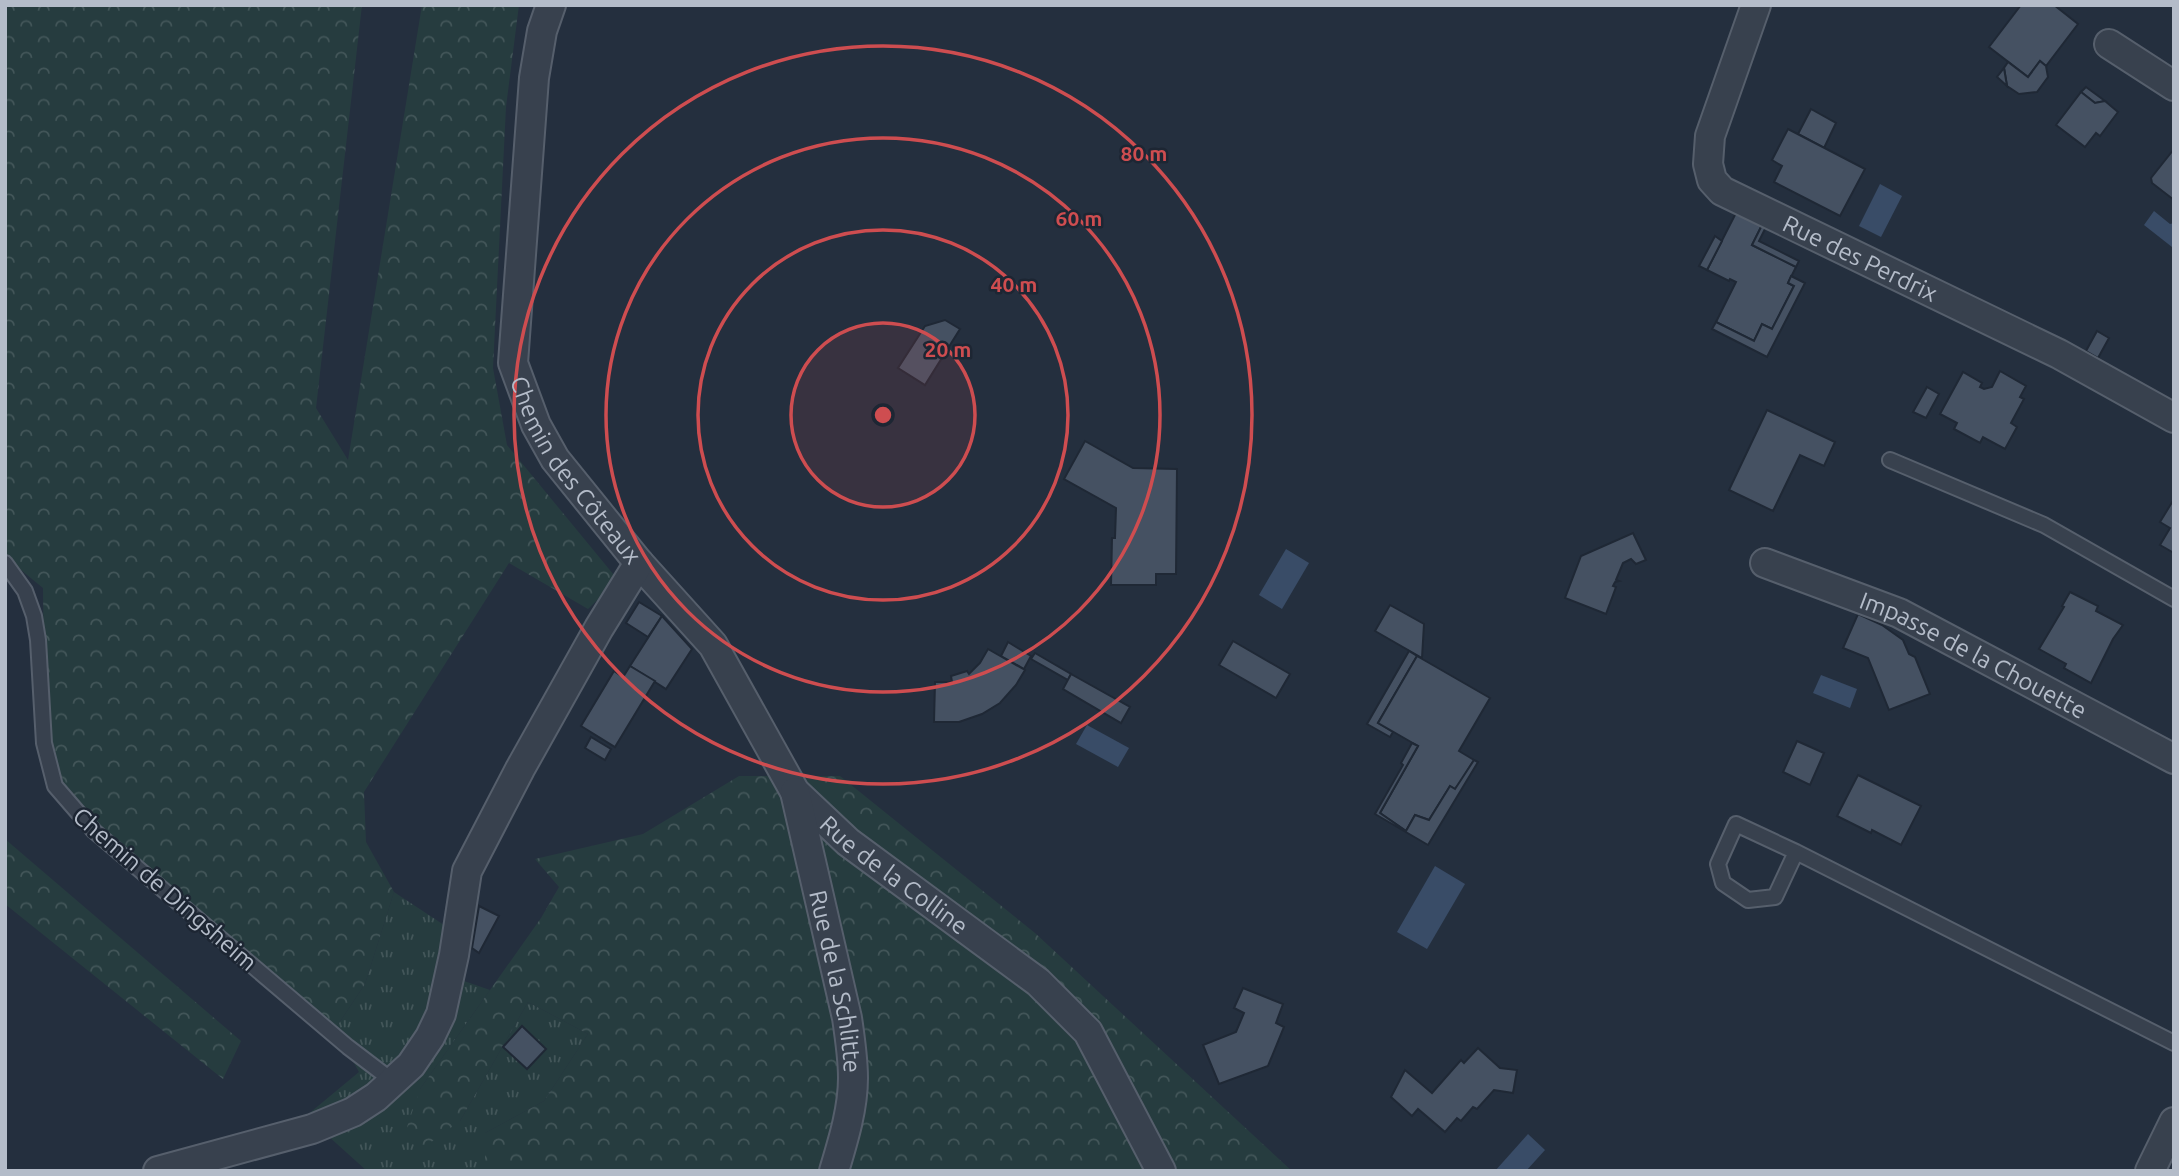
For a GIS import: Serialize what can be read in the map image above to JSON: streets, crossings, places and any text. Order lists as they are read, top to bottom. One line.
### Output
{"streets":{"street":["Rue des Perdrix","Chemin des Côteaux","Impasse de la Chouette","Rue de la Colline","Rue de la Schlitte"],"lane":["Chemin de Dingsheim"]},"crossings":[["Chemin des Côteaux","Rue de la Colline"],["Chemin des Côteaux","Chemin de Dingsheim"],["Rue de la Colline","Rue de la Schlitte"]],"rings":["80 m","60 m","40 m","20 m"]}
